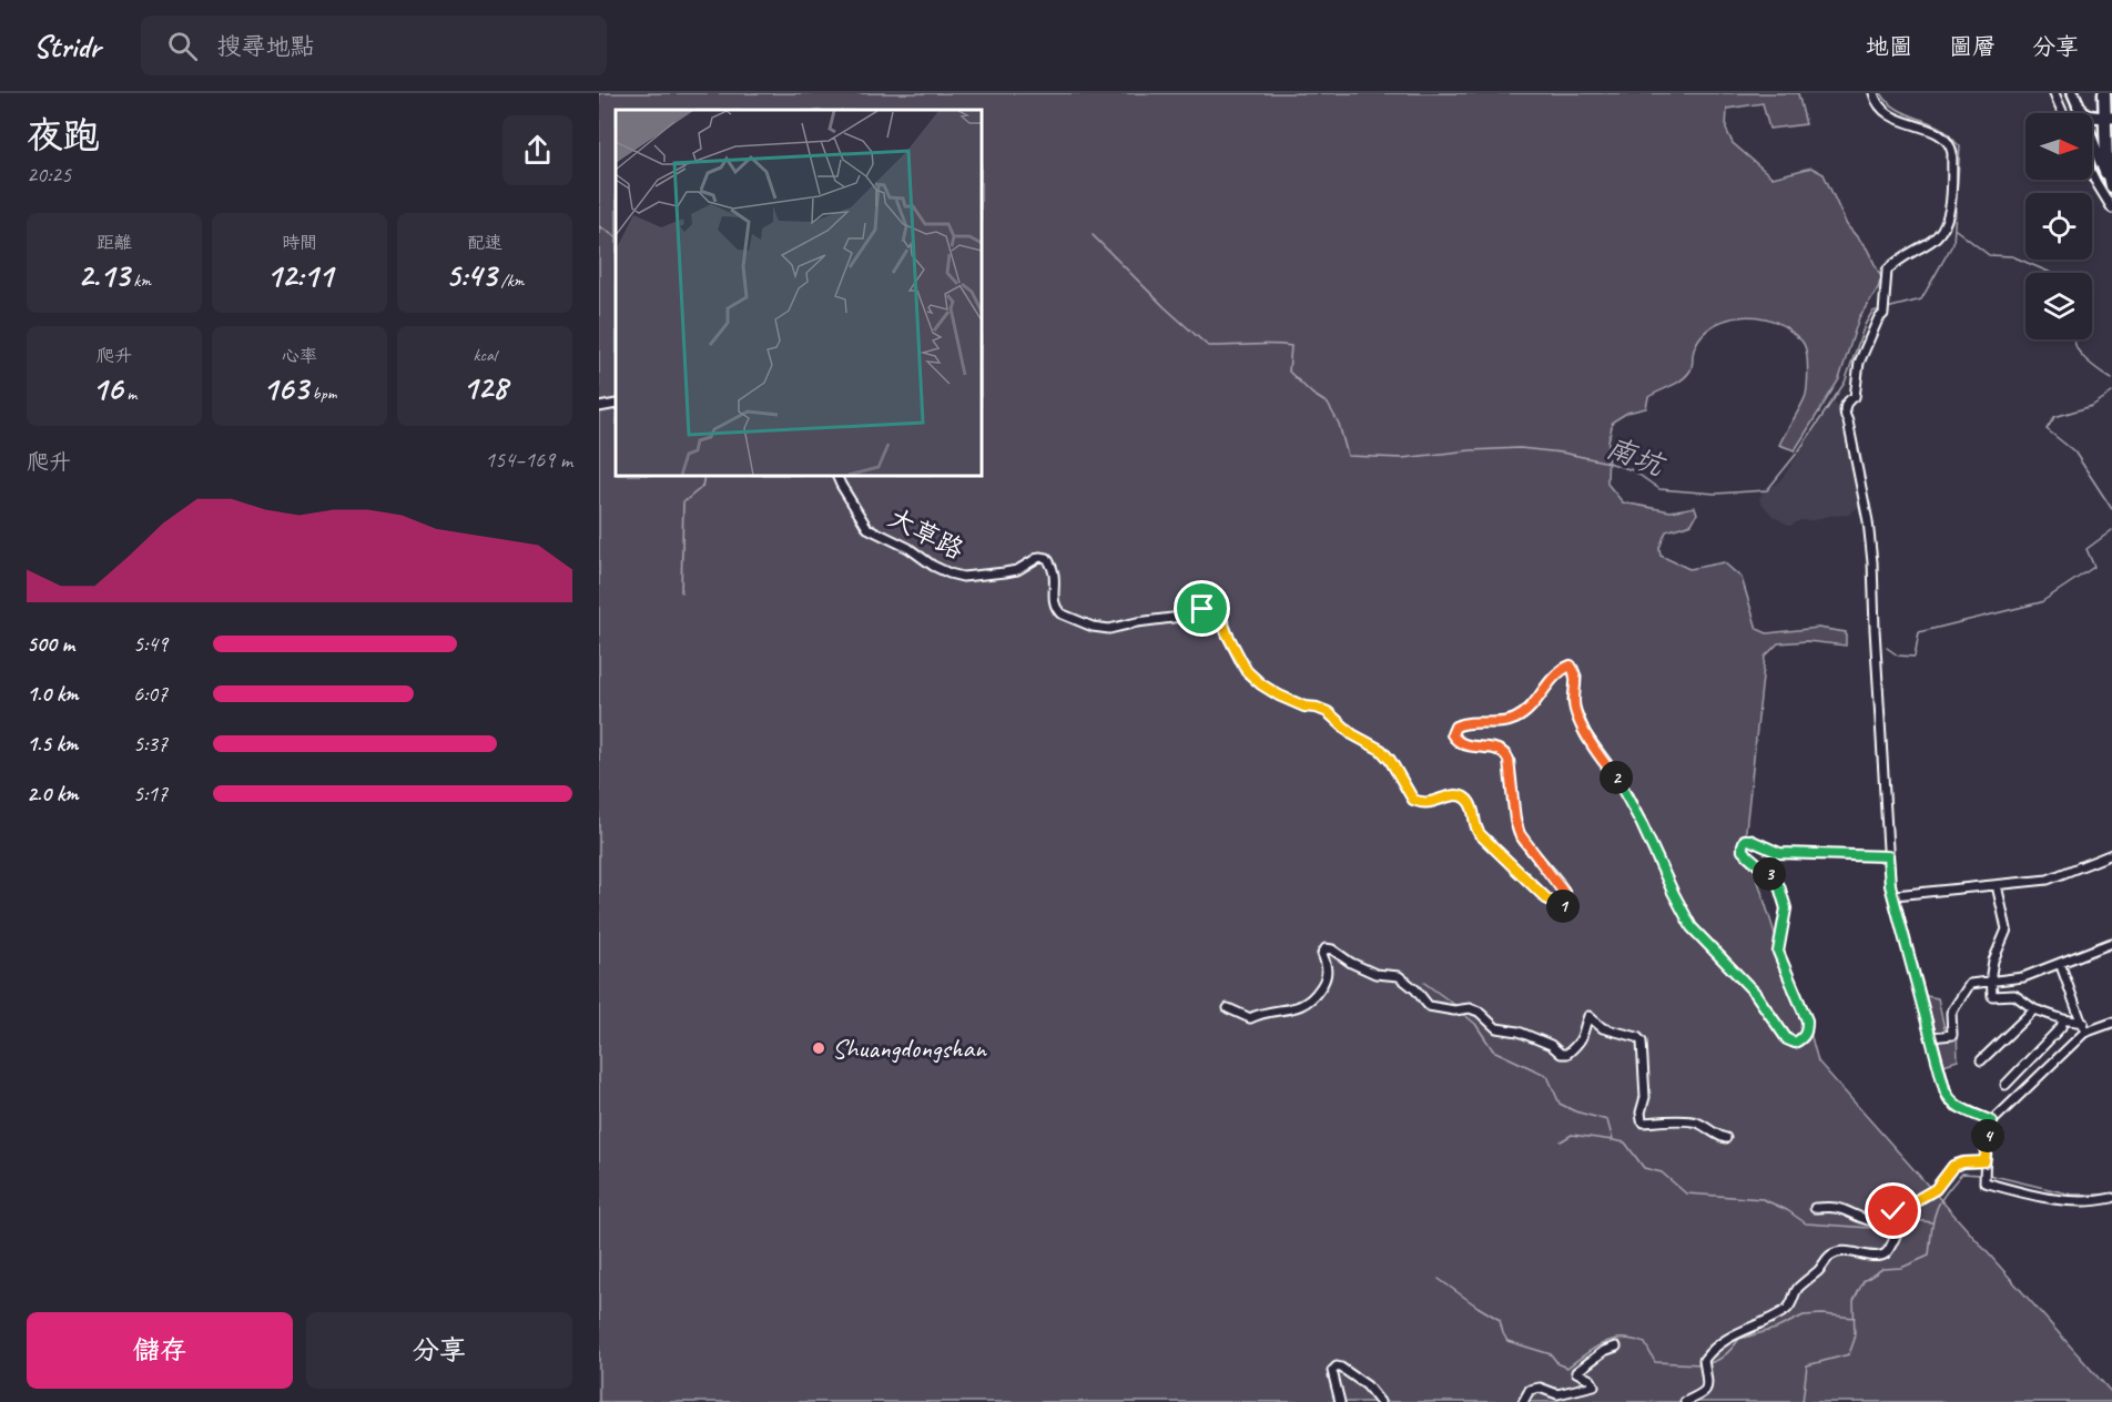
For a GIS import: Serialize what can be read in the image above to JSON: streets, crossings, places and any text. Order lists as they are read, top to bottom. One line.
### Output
{"streets":{"street":["大草路"]},"water":["南坑"],"places":["Shuangdongshan"],"north":"right","page":{"header":"Stridr","search":"搜尋地點","nav":["地圖","圖層","分享"],"heading":["夜跑","20:25"],"stats":[["距離","2.13 km"],["時間","12:11"],["配速","5:43 /km"],["爬升","16 m"],["心率","163 bpm"],["kcal","128"]],"chart":["爬升","154–169 m"],"list":[{"name":"500 m","note":"5:49"},{"name":"1.0 km","note":"6:07"},{"name":"1.5 km","note":"5:37"},{"name":"2.0 km","note":"5:17"}],"pins":["2","3","1","4"],"buttons":["儲存","分享"]}}
